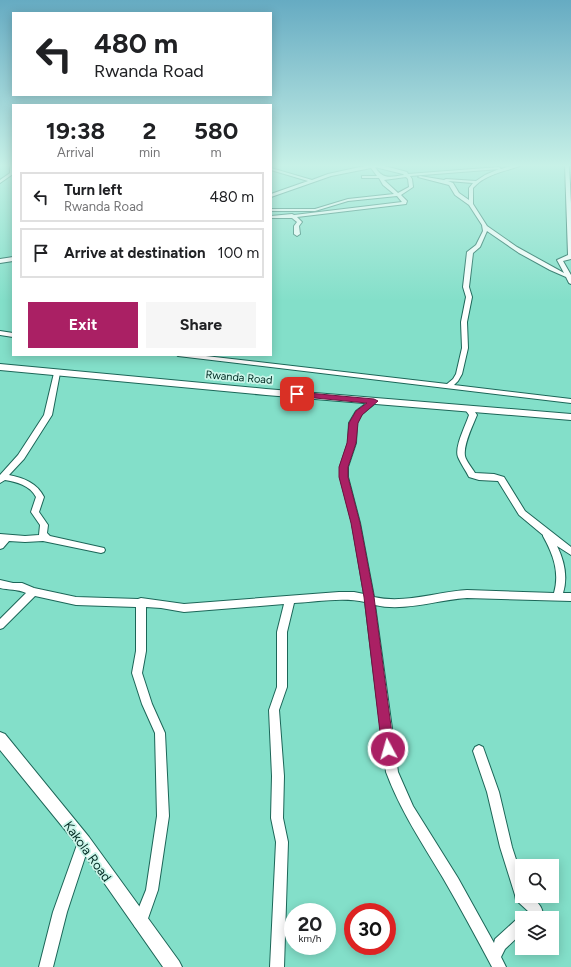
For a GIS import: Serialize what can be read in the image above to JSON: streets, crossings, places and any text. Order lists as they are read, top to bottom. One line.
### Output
{"streets":{"highway":["Rwanda Road"],"main road":["Kakola Road"]},"page":{"turn":["480 m","Rwanda Road"],"eta":["19:38","Arrival","2","min","580","m"],"list":[{"name":"Turn left","note":"Rwanda Road","value":"480 m"},{"name":"Arrive at destination","value":"100 m"}],"buttons":["Exit","Share"],"speed":"20 km/h","limit":"30"}}
